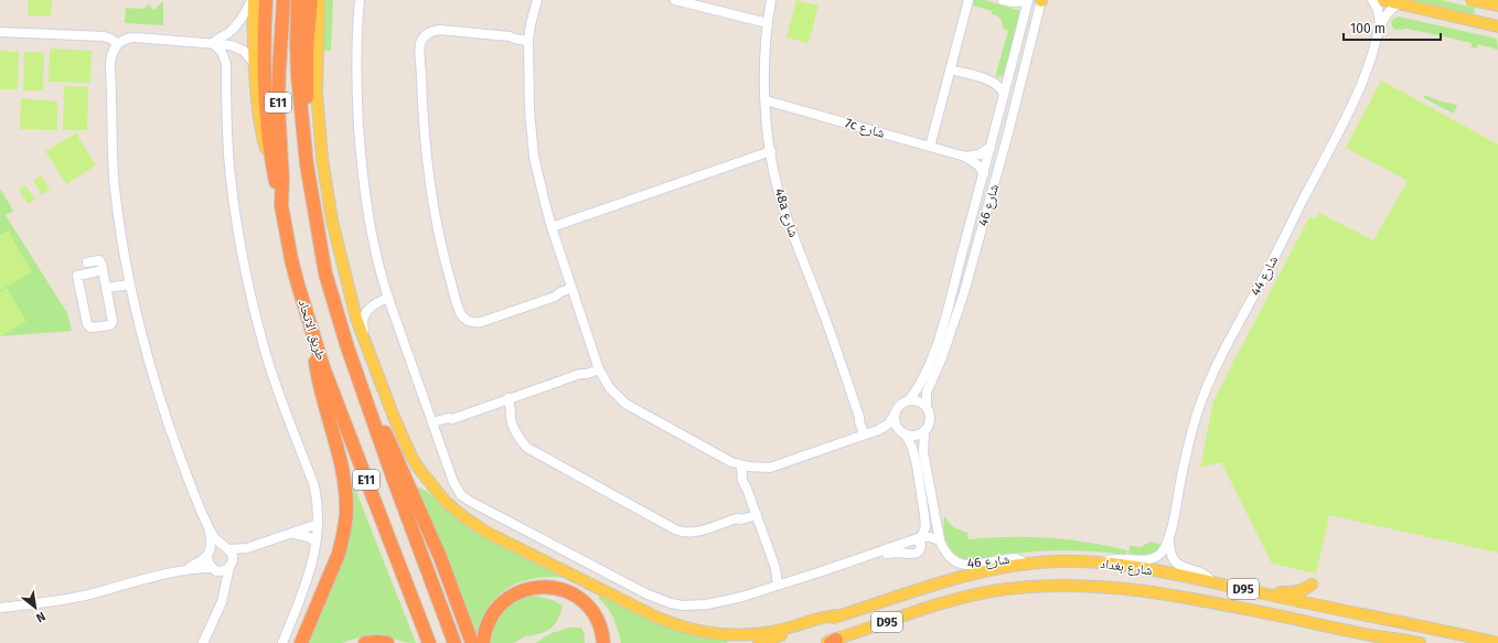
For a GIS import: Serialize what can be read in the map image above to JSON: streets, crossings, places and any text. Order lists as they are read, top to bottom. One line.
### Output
{"streets":{"highway":["E11","طريق الاتحاد"],"main road":["شارع بغداد","D95"],"street":["7c شارع","شارع 46","48a شارع","شارع 44"]},"crossings":[["7c شارع","شارع 46"],["7c شارع","48a شارع"],["شارع 46","شارع بغداد"],["شارع 44","شارع بغداد"]],"scale_bar":"100 m","north":"bottom right"}
